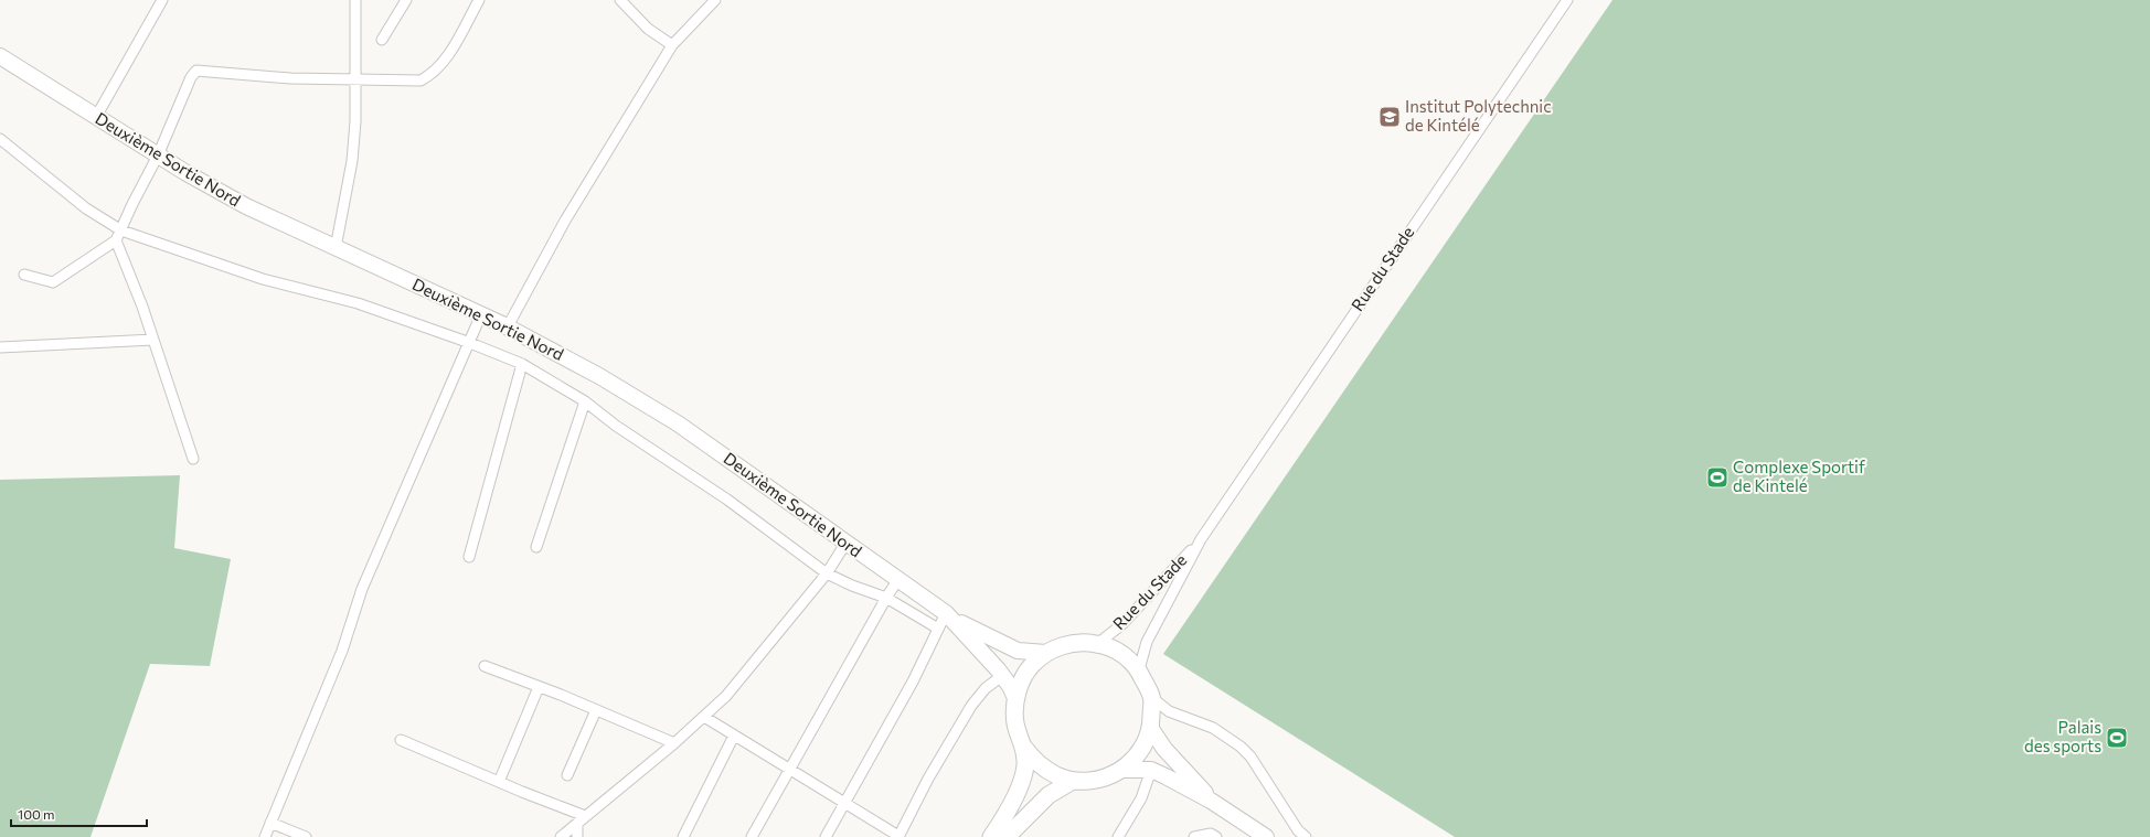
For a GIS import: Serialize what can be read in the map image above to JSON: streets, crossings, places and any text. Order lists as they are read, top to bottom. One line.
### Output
{"streets":{"main road":["Deuxième Sortie Nord"],"street":["Rue du Stade"]},"crossings":[["Deuxième Sortie Nord","Rue du Stade"]],"places":{"school or university":["Institut Polytechnic de Kintélé"],"sports":["Complexe Sportif de Kintelé","Palais des sports"]},"scale_bar":"100 m"}
